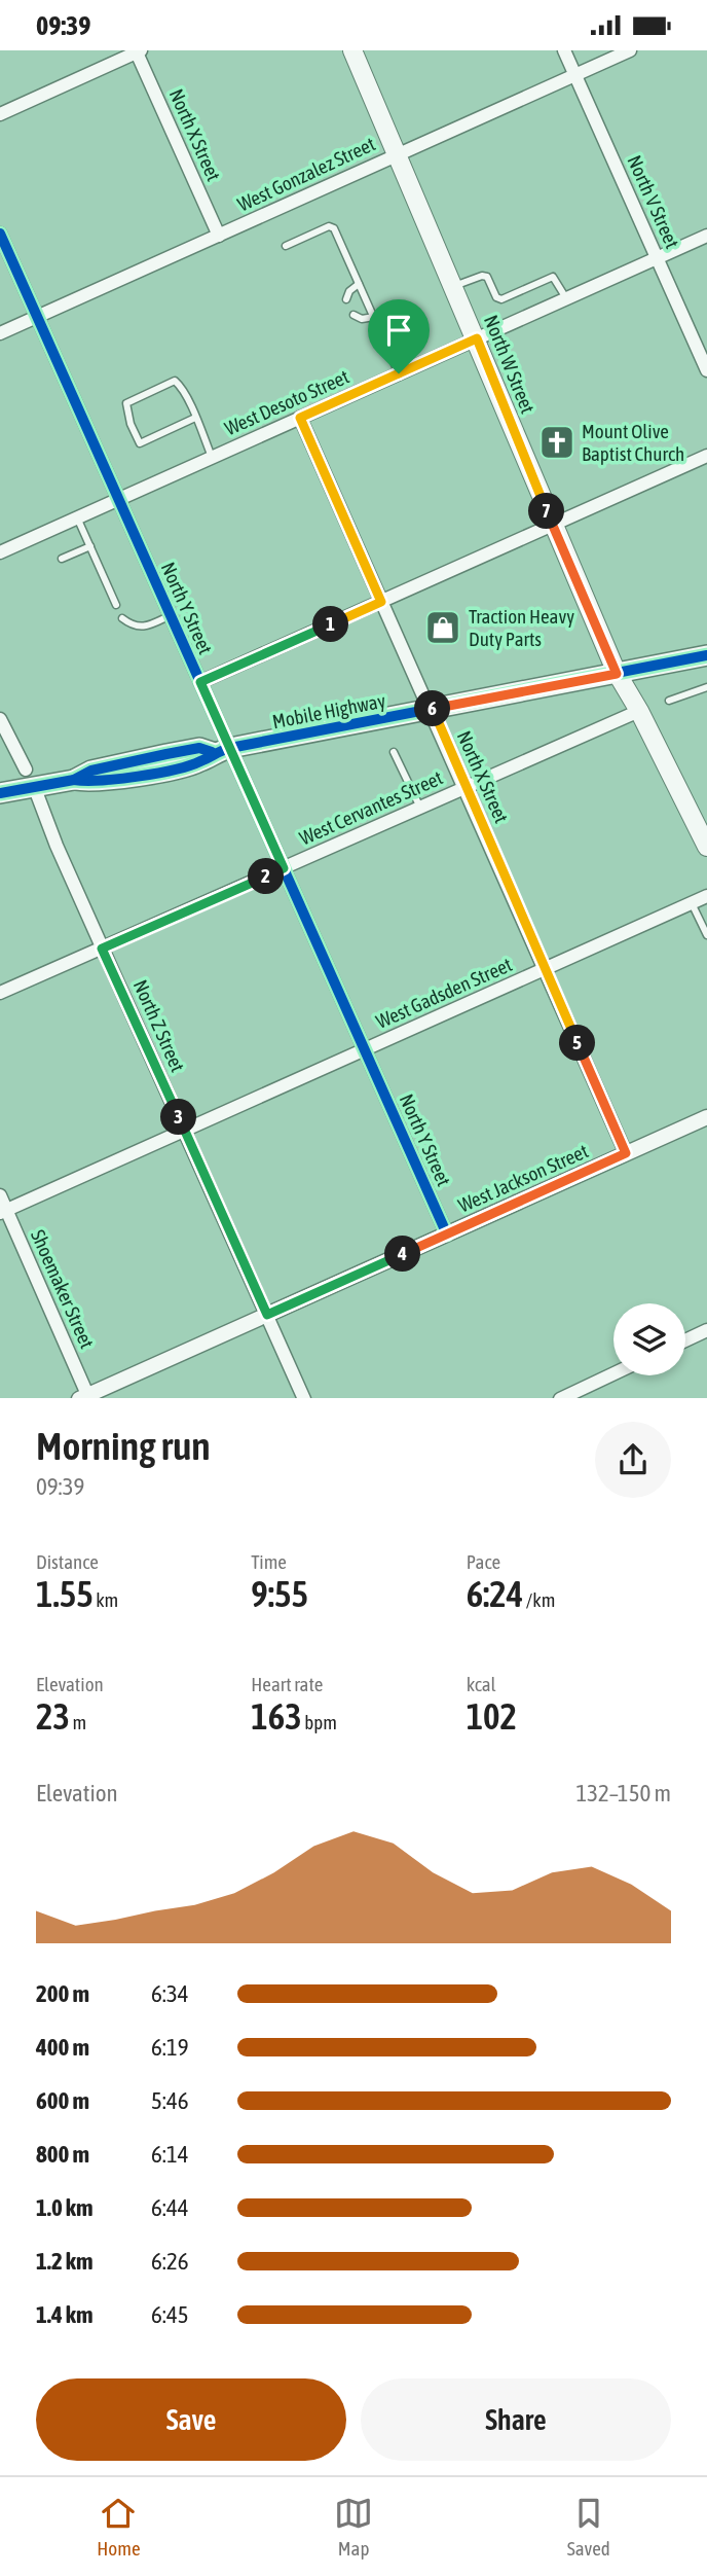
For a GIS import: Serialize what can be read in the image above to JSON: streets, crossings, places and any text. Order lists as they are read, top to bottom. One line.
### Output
{"streets":{"main road":["North W Street","Mobile Highway"],"street":["North X Street","West Gonzalez Street","North V Street","West Desoto Street","North Y Street","West Cervantes Street","West Gadsden Street","North Z Street","West Jackson Street","Shoemaker Street"]},"crossings":[["North X Street","West Gonzalez Street"],["North X Street","West Desoto Street"],["North X Street","Mobile Highway"],["North X Street","West Cervantes Street"],["North X Street","West Gadsden Street"],["North X Street","West Jackson Street"],["West Gonzalez Street","North V Street"],["West Gonzalez Street","North W Street"],["West Gonzalez Street","North Y Street"],["North V Street","West Desoto Street"],["North W Street","West Desoto Street"],["North W Street","Mobile Highway"],["North W Street","West Cervantes Street"],["West Desoto Street","North Y Street"],["North Y Street","Mobile Highway"],["North Y Street","West Cervantes Street"],["North Y Street","West Gadsden Street"],["North Y Street","West Jackson Street"],["Mobile Highway","North Z Street"],["West Cervantes Street","North Z Street"],["West Gadsden Street","North Z Street"],["West Gadsden Street","Shoemaker Street"],["North Z Street","West Jackson Street"],["West Jackson Street","Shoemaker Street"]],"places":{"church":["Mount Olive Baptist Church"],"shop":["Traction Heavy Duty Parts"]},"page":{"status":"09:39","pins":["7","1","6","2","5","3","4"],"heading":["Morning run","09:39"],"stats":[["Distance","1.55 km"],["Time","9:55"],["Pace","6:24 /km"],["Elevation","23 m"],["Heart rate","163 bpm"],["kcal","102"]],"chart":["Elevation","132–150 m"],"list":[{"name":"200 m","note":"6:34"},{"name":"400 m","note":"6:19"},{"name":"600 m","note":"5:46"},{"name":"800 m","note":"6:14"},{"name":"1.0 km","note":"6:44"},{"name":"1.2 km","note":"6:26"},{"name":"1.4 km","note":"6:45"}],"buttons":["Save","Share"],"tabs":["Home","Map","Saved"]}}
